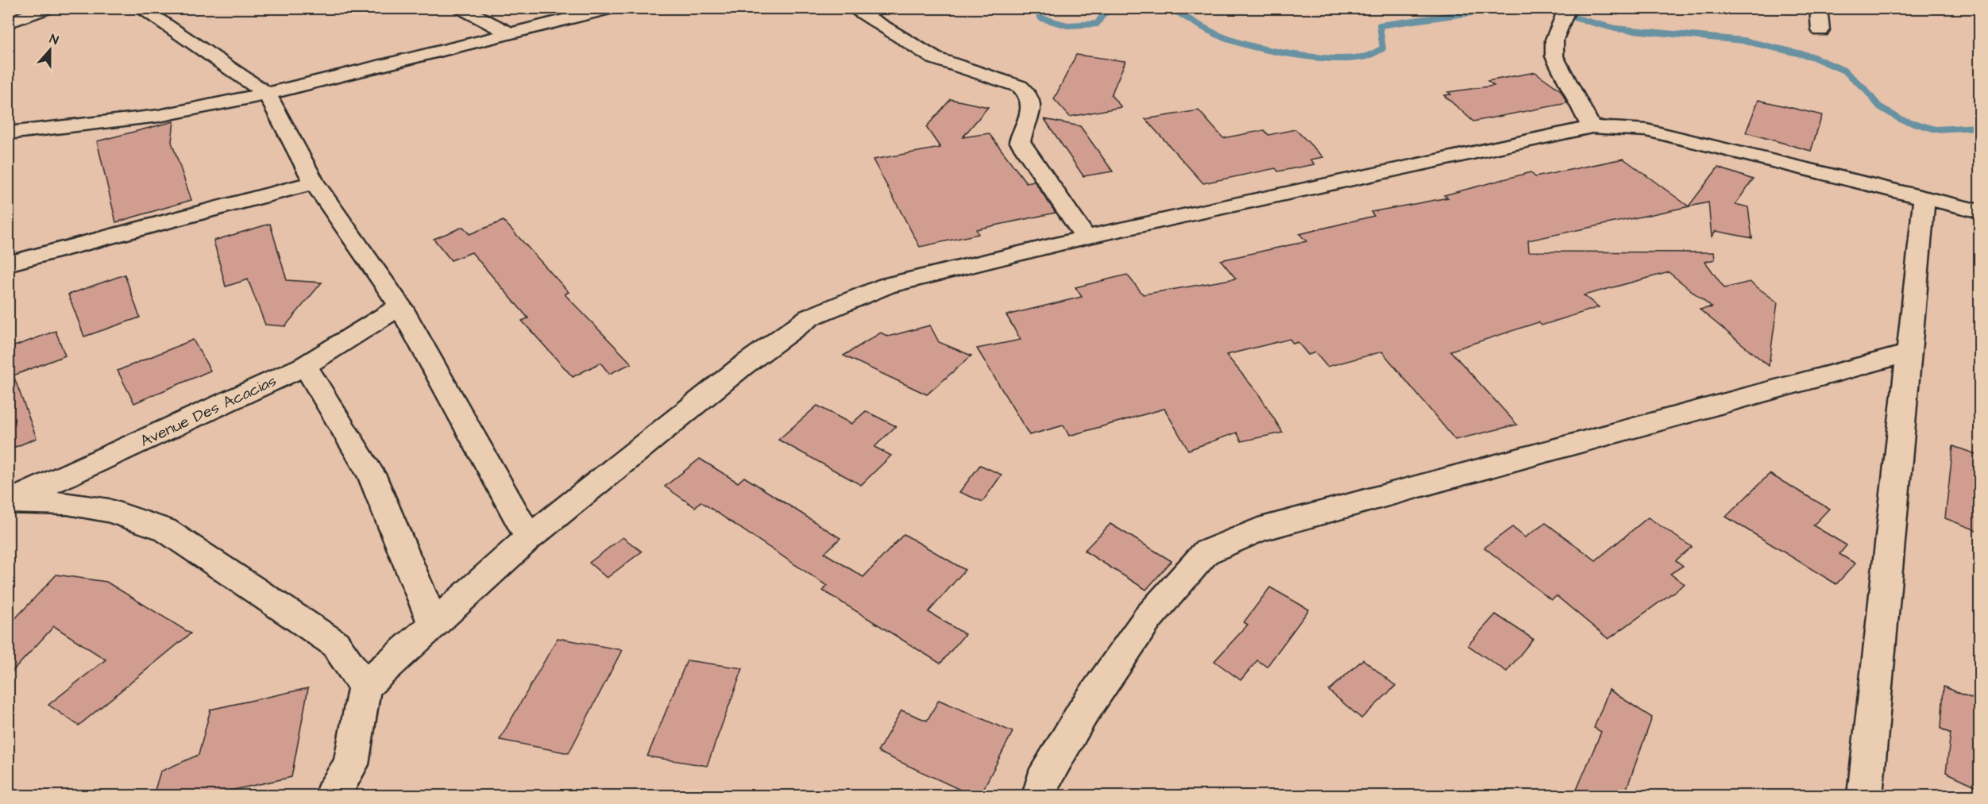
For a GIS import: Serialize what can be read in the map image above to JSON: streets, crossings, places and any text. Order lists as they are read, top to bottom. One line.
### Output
{"streets":{"street":["Avenue Des Acacias"]},"north":"top"}
